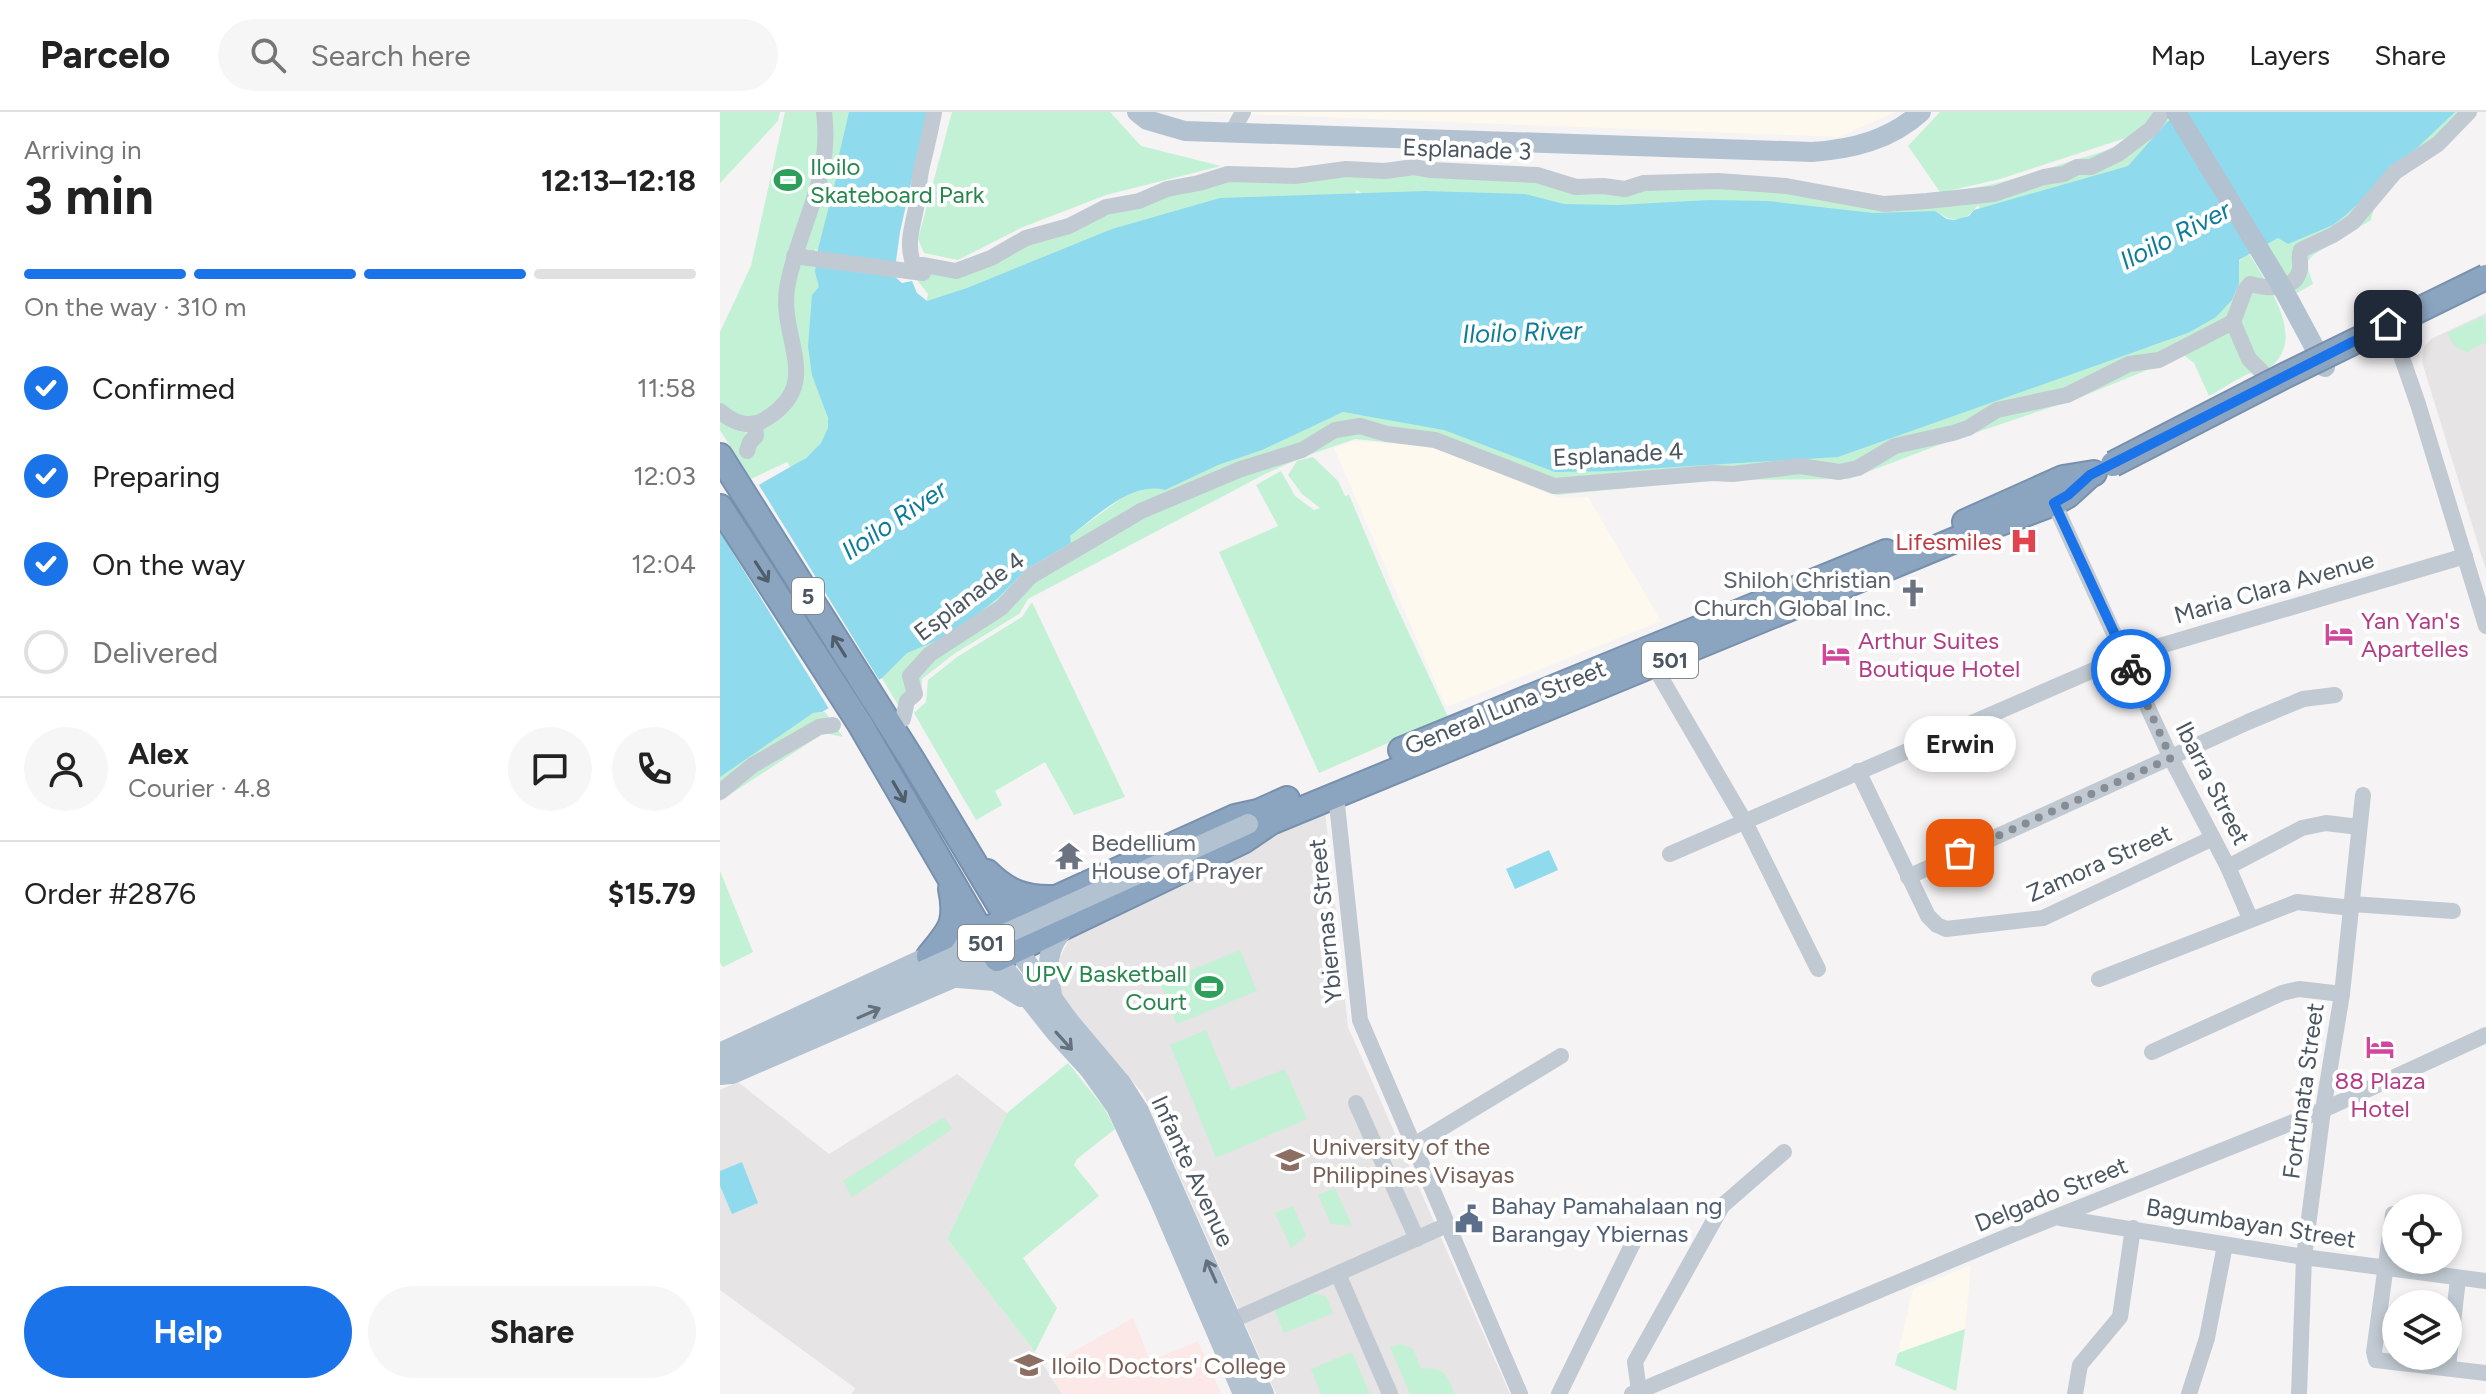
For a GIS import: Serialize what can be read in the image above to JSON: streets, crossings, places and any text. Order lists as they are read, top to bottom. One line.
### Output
{"streets":{"highway":["5","501","General Luna Street"],"main road":["Infante Avenue"],"street":["Esplanade 3","Esplanade 4","Maria Clara Avenue","Ibarra Street","Zamora Street","Ybiernas Street","Fortunata Street","Delgado Street","Bagumbayan Street"]},"crossings":[["Esplanade 4","5"],["Maria Clara Avenue","Ibarra Street"],["Maria Clara Avenue","Zamora Street"],["5","General Luna Street"],["5","Infante Avenue"],["501","General Luna Street"],["General Luna Street","Ibarra Street"],["General Luna Street","Ybiernas Street"],["General Luna Street","Infante Avenue"],["Ibarra Street","Zamora Street"],["Ibarra Street","Fortunata Street"],["Fortunata Street","Delgado Street"],["Fortunata Street","Bagumbayan Street"],["Delgado Street","Bagumbayan Street"]],"water":["Iloilo River"],"places":{"sports":["Iloilo Skateboard Park","UPV Basketball Court"],"hospital":["Lifesmiles"],"church":["Shiloh Christian Church Global Inc."],"hotel":["Yan Yan's Apartelles","Arthur Suites Boutique Hotel","88 Plaza Hotel"],"other":["Erwin"],"temple":["Bedellium House of Prayer"],"school or university":["University of the Philippines Visayas","Iloilo Doctors' College"],"public building":["Bahay Pamahalaan ng Barangay Ybiernas"]},"page":{"header":"Parcelo","search":"Search here","nav":["Map","Layers","Share"],"heading":["3 min","Arriving in","12:13–12:18"],"panel":["Alex","Courier · 4.8","Order #2876","$15.79"],"bar":"On the way · 310 m","list":[["Confirmed","11:58"],["Preparing","12:03"],["On the way","12:04"],"Delivered"],"bubble":"Erwin","buttons":["Help","Share"]}}
